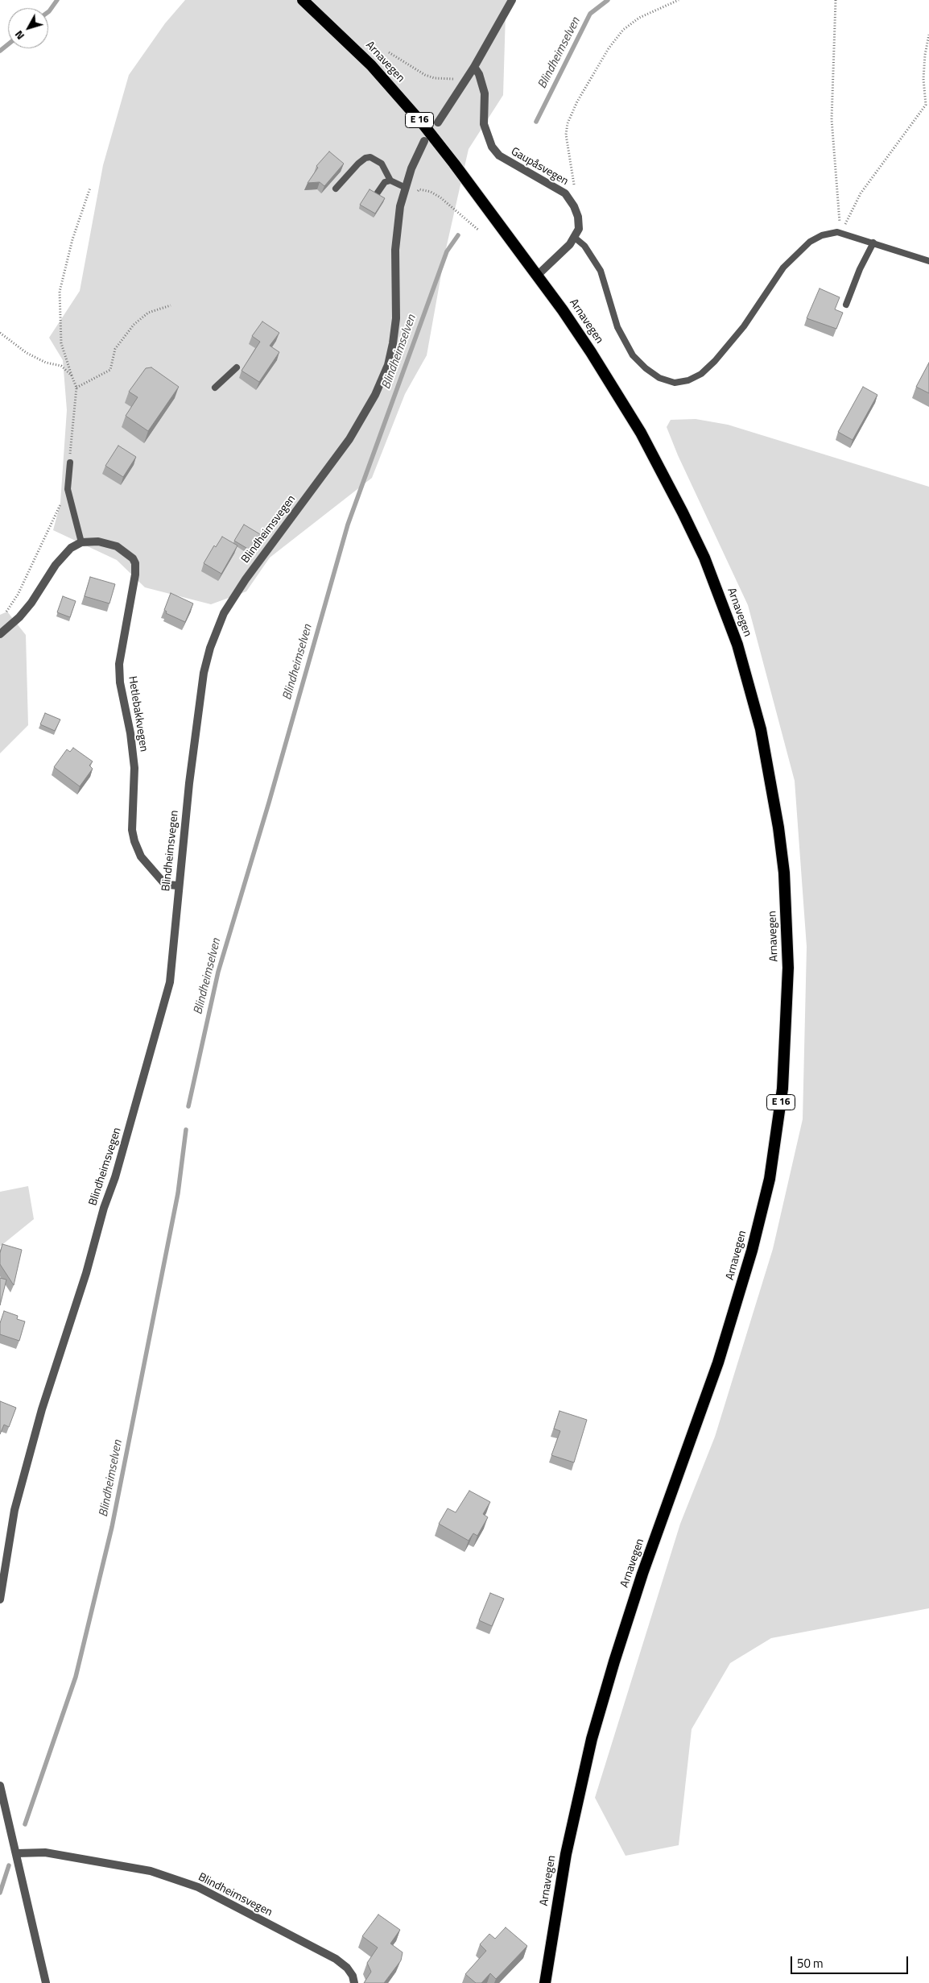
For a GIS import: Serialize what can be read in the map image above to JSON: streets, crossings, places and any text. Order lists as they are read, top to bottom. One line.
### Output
{"streets":{"highway":["Arnavegen","E 16"],"street":["Gaupåsvegen","Blindheimsvegen","Hetlebakkvegen"]},"crossings":[["Blindheimsvegen","Hetlebakkvegen"]],"water":["Blindheimselven"],"scale_bar":"50 m","north":"bottom left"}
